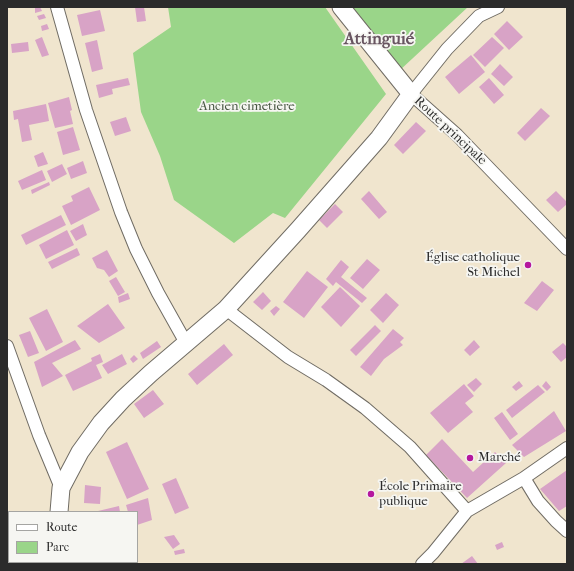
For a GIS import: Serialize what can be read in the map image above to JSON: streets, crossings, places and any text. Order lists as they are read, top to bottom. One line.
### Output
{"streets":{"street":["Route principale"]},"districts":["Attinguié"],"parks":["Ancien cimetière"],"places":["Église catholique St Michel","Marché","École Primaire publique"],"legend":["Route","Parc"]}
